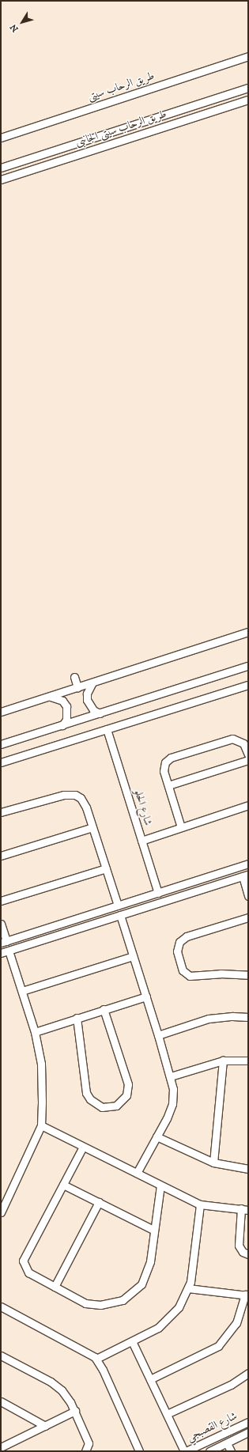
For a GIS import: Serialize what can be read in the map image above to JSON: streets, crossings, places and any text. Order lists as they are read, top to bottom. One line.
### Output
{"streets":{"street":["طريق الرحاب سيتى","طريق الرحاب سيتى الجانبى","شارع الحلو","شارع القصبجي"]},"north":"bottom left"}
